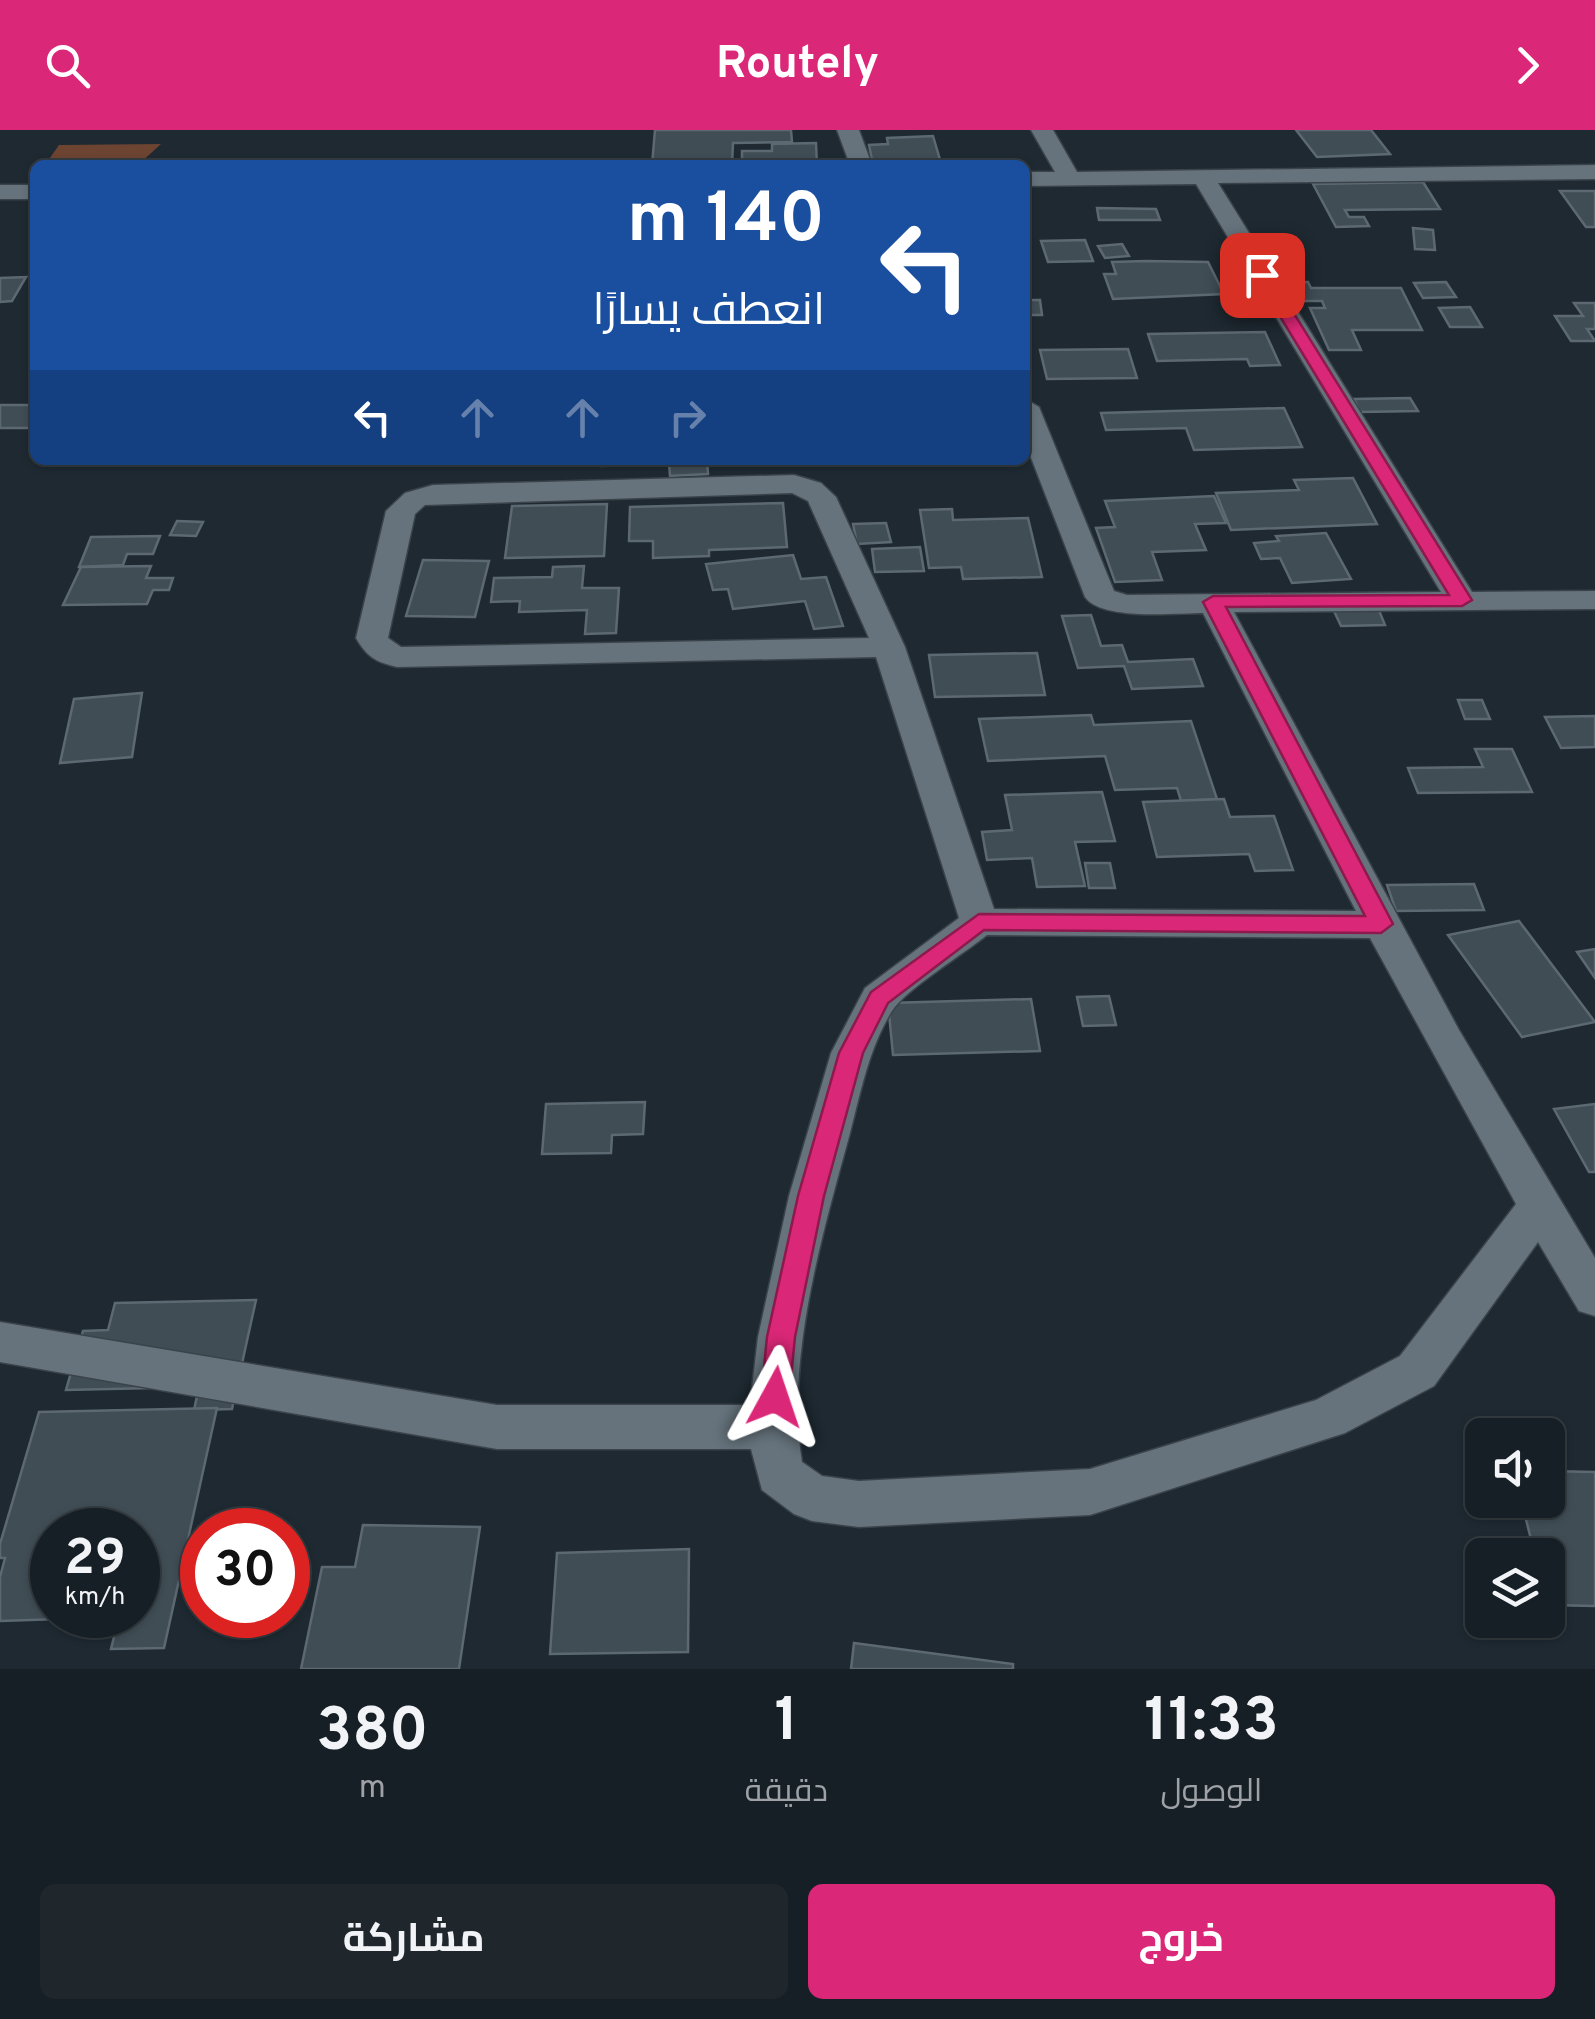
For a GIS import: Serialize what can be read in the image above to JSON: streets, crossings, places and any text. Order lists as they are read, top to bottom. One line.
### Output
{"page":{"header":"Routely","turn":["140 m","انعطف يسارًا"],"speed":"29 km/h","limit":"30","eta":["11:33","الوصول","1","دقيقة","380","m"],"buttons":["خروج","مشاركة"]}}
